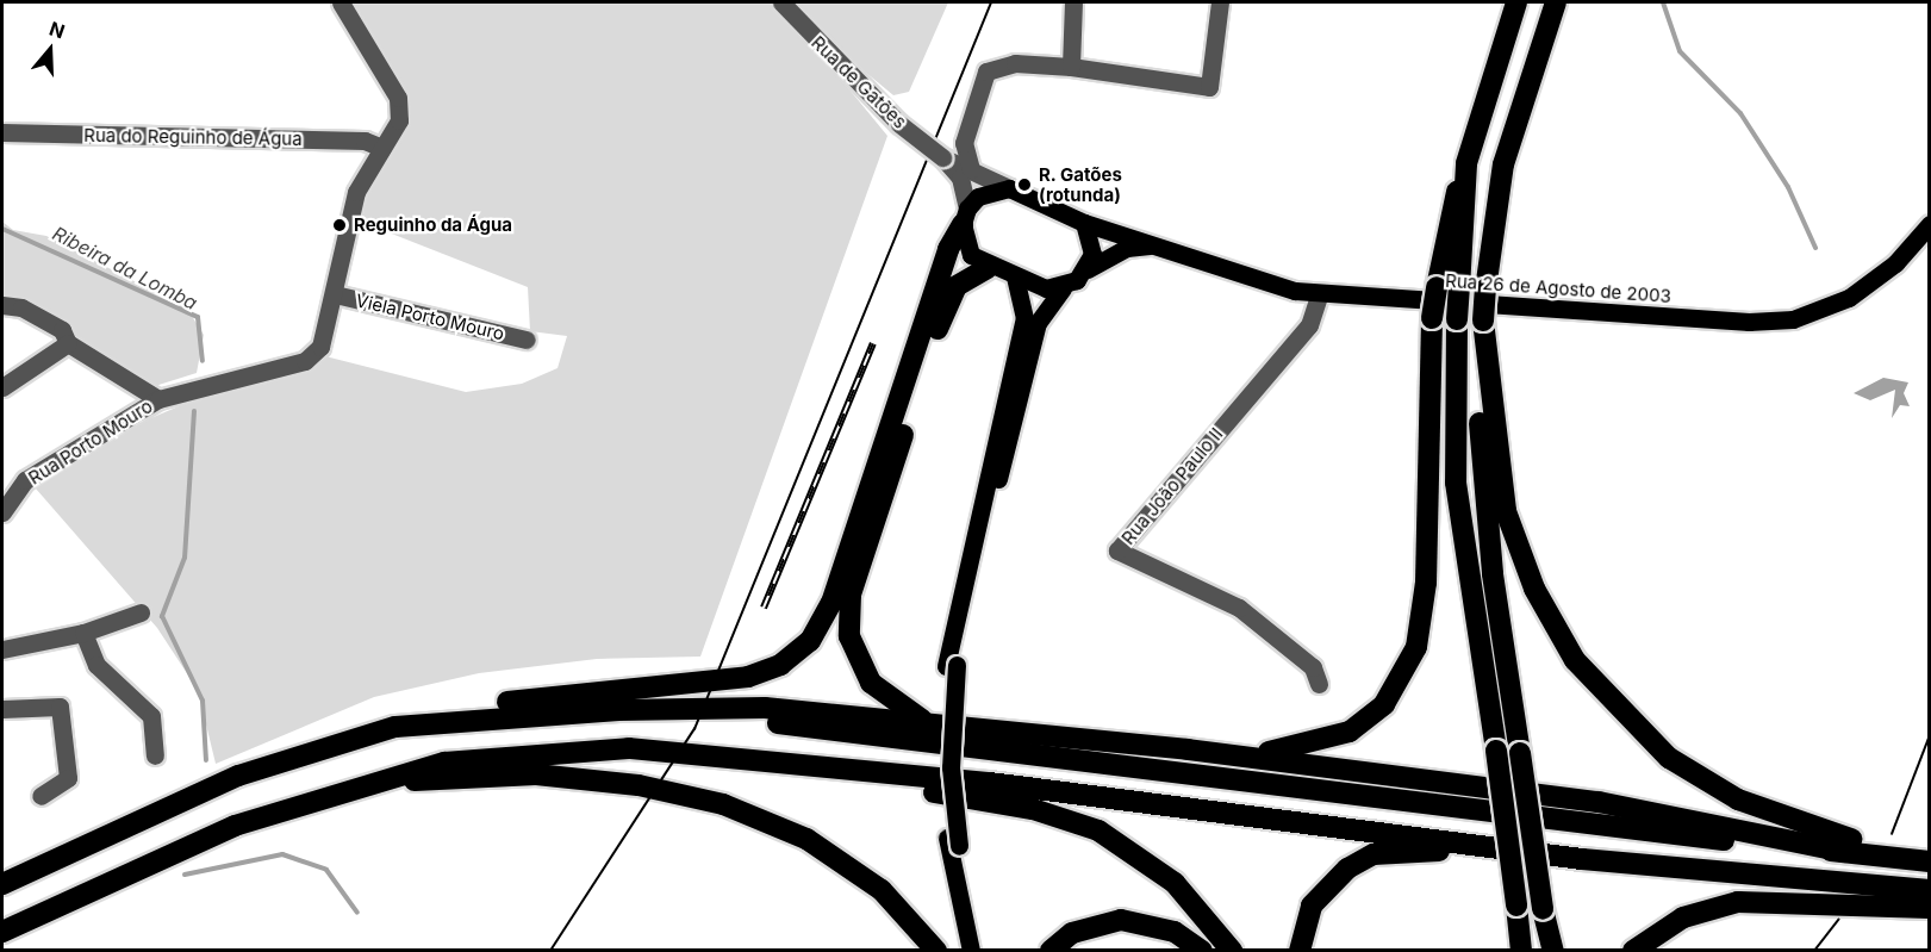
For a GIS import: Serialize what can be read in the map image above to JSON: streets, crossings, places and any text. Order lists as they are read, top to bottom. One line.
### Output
{"streets":{"main road":["Rua 26 de Agosto de 2003"],"street":["Rua de Gatões","Rua do Reguinho de Água","Viela Porto Mouro","Rua Porto Mouro","Rua João Paulo II"]},"crossings":[["Rua de Gatões","Rua 26 de Agosto de 2003"],["Rua do Reguinho de Água","Rua Porto Mouro"],["Rua 26 de Agosto de 2003","Rua João Paulo II"],["Viela Porto Mouro","Rua Porto Mouro"]],"water":["Ribeira da Lomba"],"places":["R. Gatões (rotunda)","Reguinho da Água"],"north":"top"}
